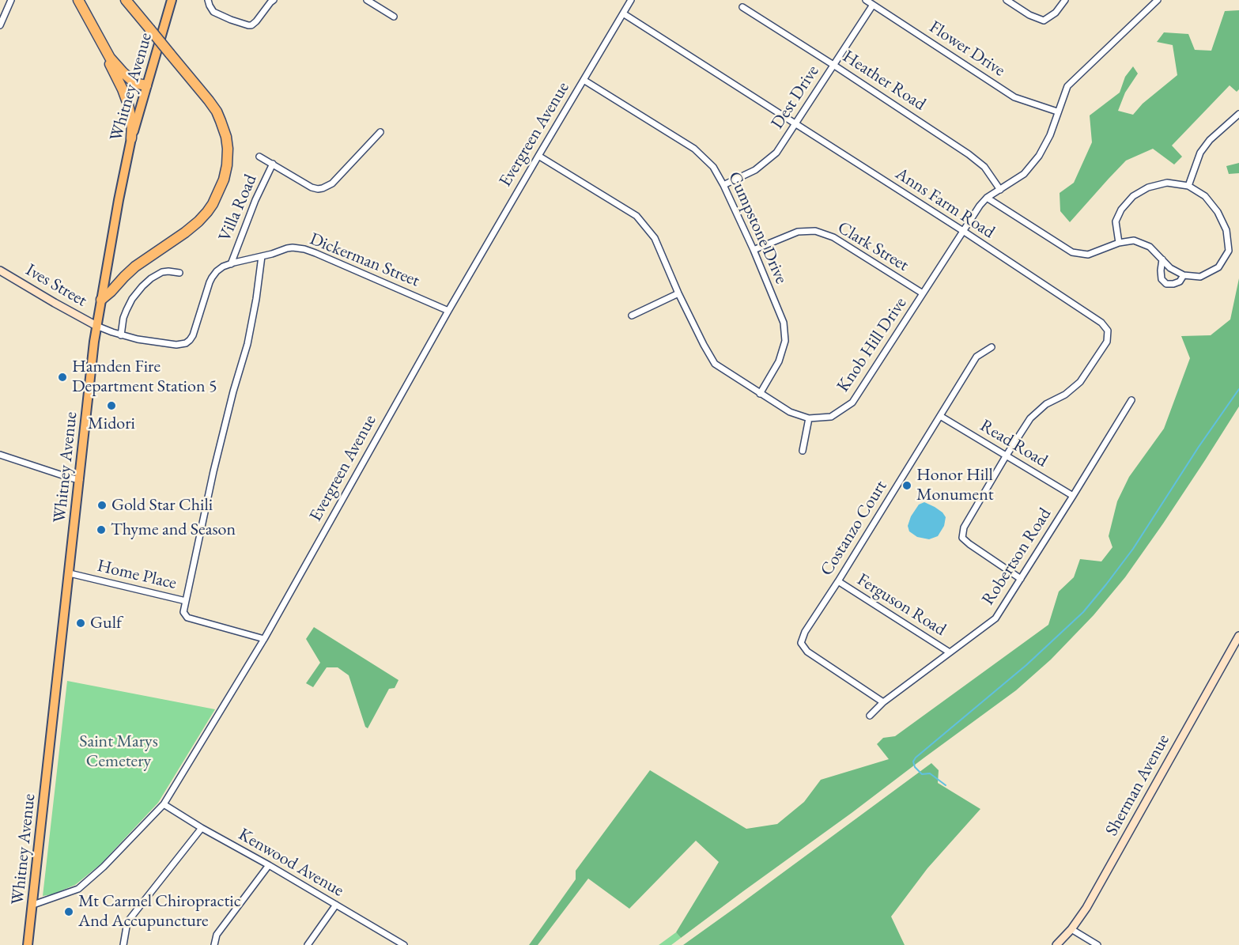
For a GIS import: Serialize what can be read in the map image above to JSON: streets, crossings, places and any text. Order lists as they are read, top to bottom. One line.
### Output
{"streets":{"main road":["Whitney Avenue","Ives Street","Sherman Avenue"],"street":["Flower Drive","Heather Road","Dest Drive","Evergreen Avenue","Anns Farm Road","Villa Road","Cumpstone Drive","Clark Street","Dickerman Street","Knob Hill Drive","Read Road","Costanzo Court","Robertson Road","Home Place","Ferguson Road","Kenwood Avenue"]},"crossings":[["Flower Drive","Dest Drive"],["Flower Drive","Knob Hill Drive"],["Heather Road","Dest Drive"],["Heather Road","Knob Hill Drive"],["Whitney Avenue","Evergreen Avenue"],["Whitney Avenue","Dickerman Street"],["Whitney Avenue","Ives Street"],["Whitney Avenue","Home Place"],["Dest Drive","Anns Farm Road"],["Dest Drive","Cumpstone Drive"],["Evergreen Avenue","Anns Farm Road"],["Evergreen Avenue","Cumpstone Drive"],["Evergreen Avenue","Dickerman Street"],["Evergreen Avenue","Knob Hill Drive"],["Evergreen Avenue","Home Place"],["Evergreen Avenue","Kenwood Avenue"],["Anns Farm Road","Knob Hill Drive"],["Anns Farm Road","Read Road"],["Villa Road","Dickerman Street"],["Cumpstone Drive","Clark Street"],["Cumpstone Drive","Knob Hill Drive"],["Clark Street","Knob Hill Drive"],["Dickerman Street","Ives Street"],["Read Road","Costanzo Court"],["Read Road","Robertson Road"],["Costanzo Court","Robertson Road"],["Costanzo Court","Ferguson Road"],["Robertson Road","Ferguson Road"]],"parks":["Saint Marys Cemetery"],"places":["Hamden Fire Department Station 5","Midori","Honor Hill Monument","Gold Star Chili","Thyme and Season","Gulf","Mt Carmel Chiropractic And Accupuncture"]}
